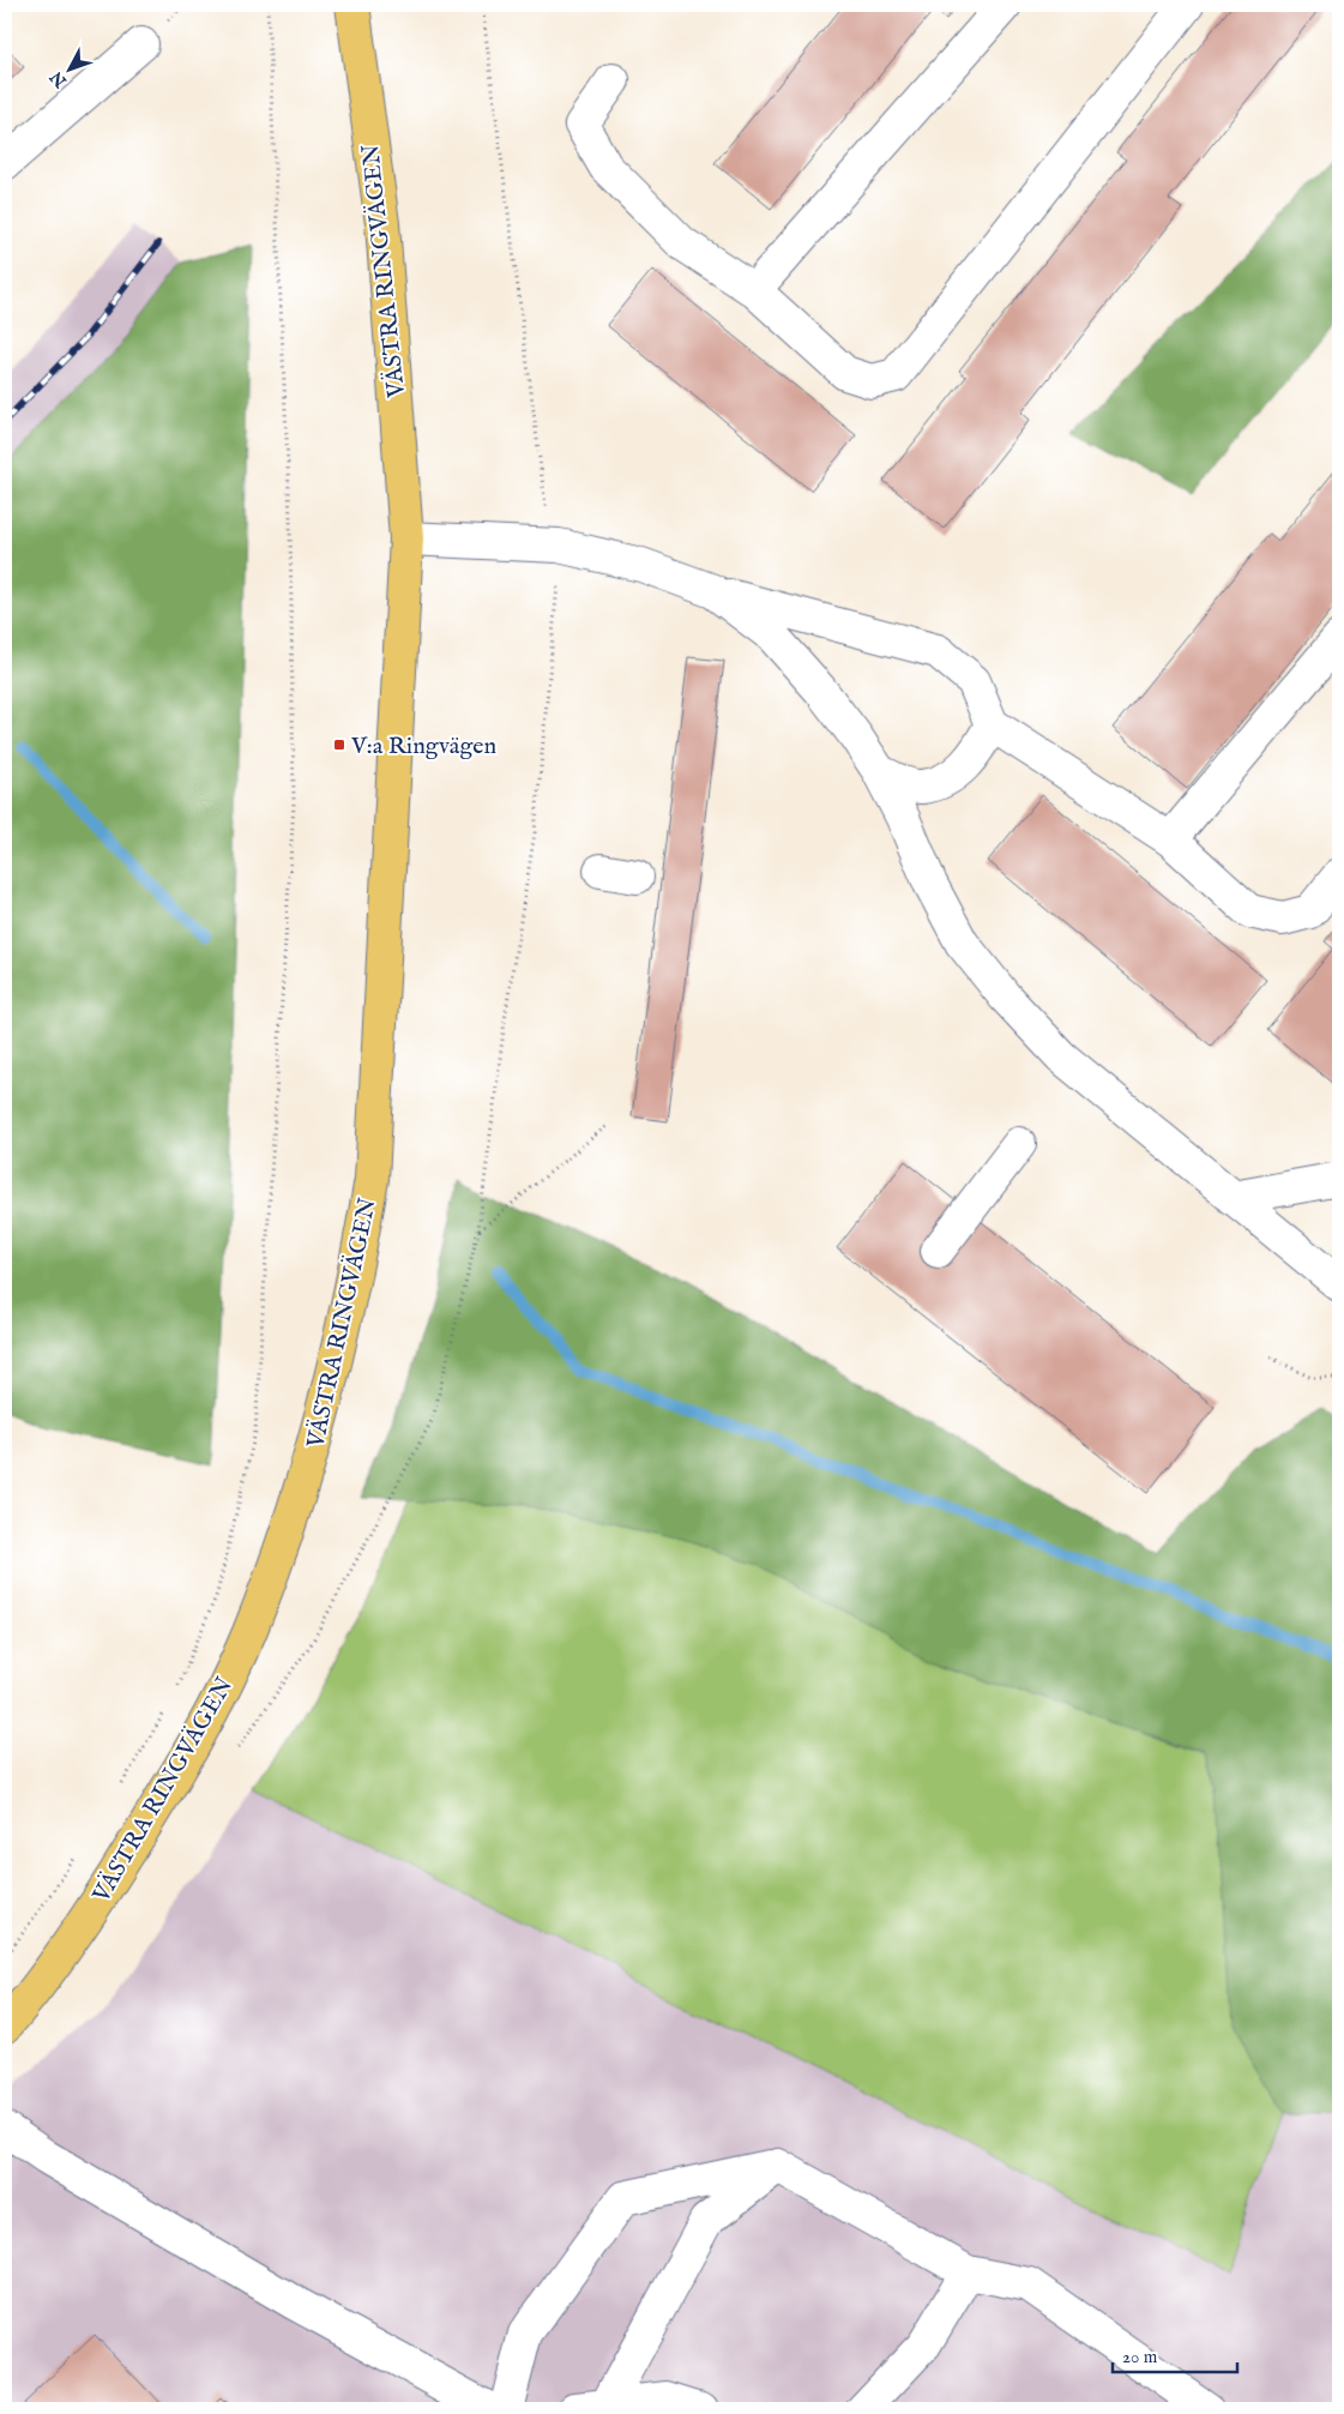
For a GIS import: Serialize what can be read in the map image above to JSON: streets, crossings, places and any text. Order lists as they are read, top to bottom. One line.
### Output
{"streets":{"main road":["VÄSTRA RINGVÄGEN"]},"places":{"transit":["V:a Ringvägen"]},"scale_bar":"20 m","north":"bottom left"}
